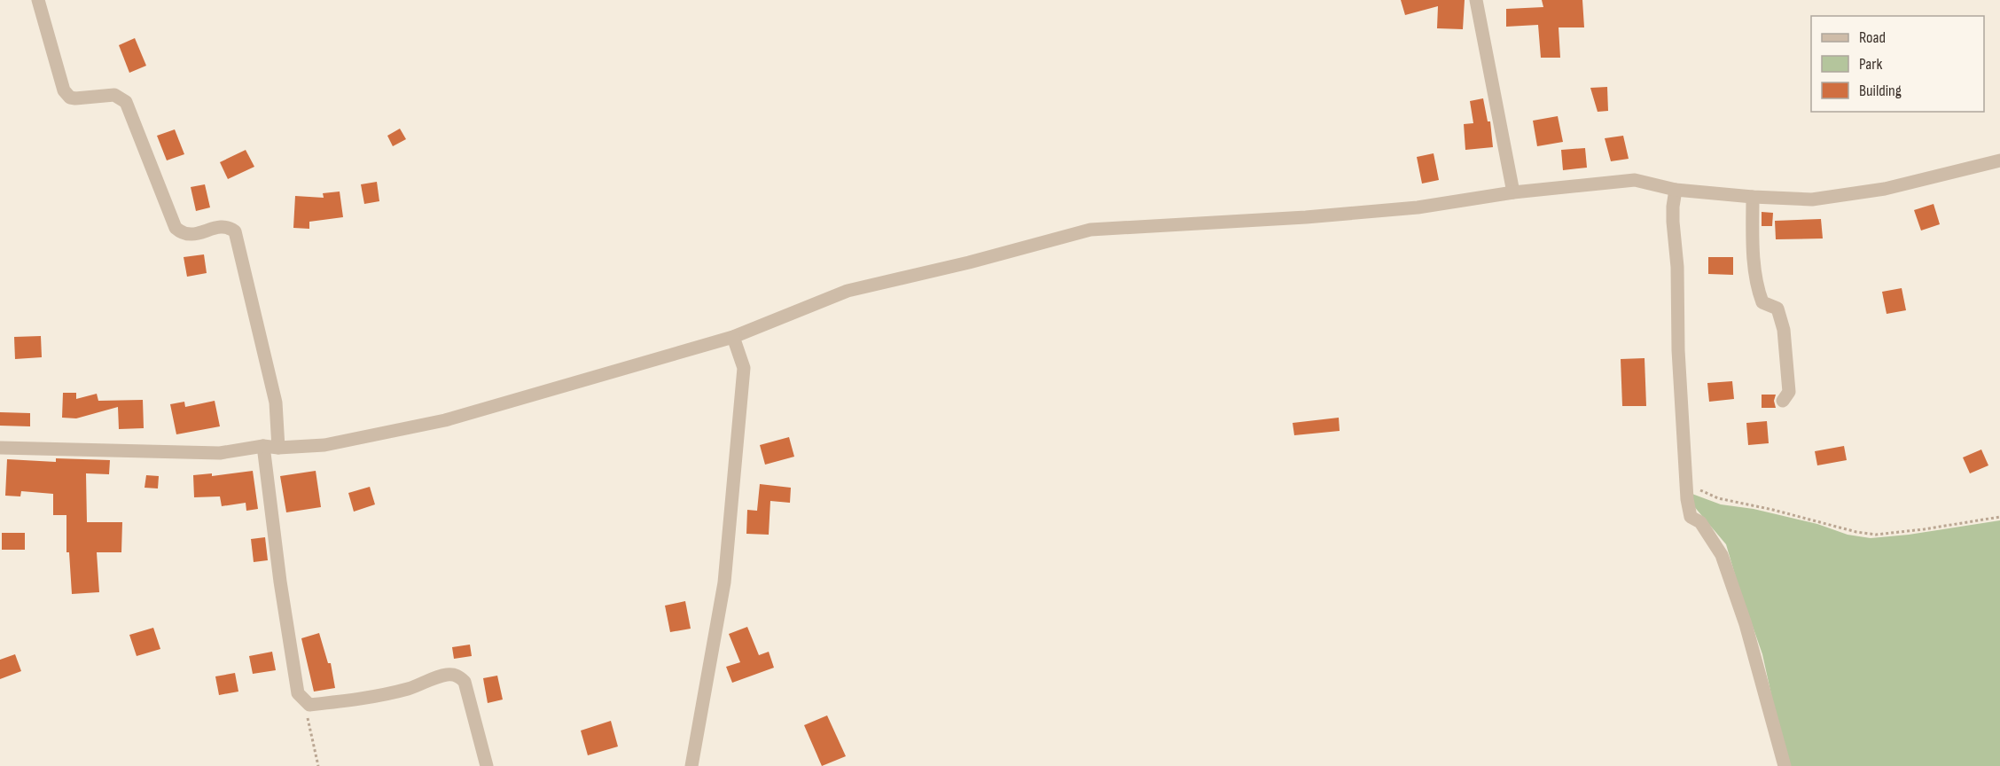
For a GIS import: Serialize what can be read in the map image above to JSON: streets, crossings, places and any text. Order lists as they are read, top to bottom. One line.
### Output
{"legend":["Road","Park","Building"]}
